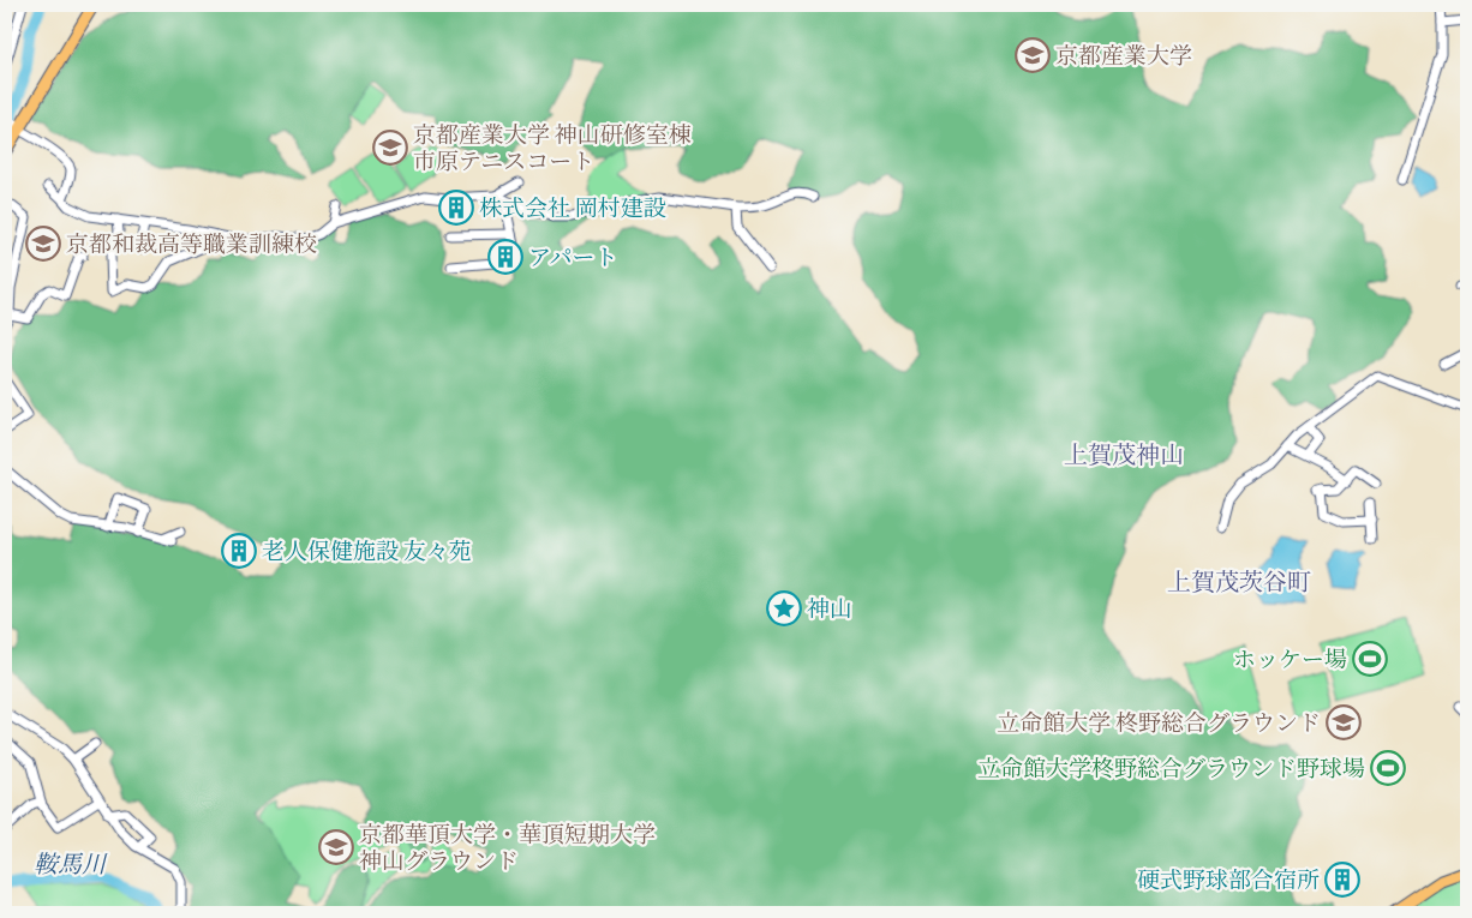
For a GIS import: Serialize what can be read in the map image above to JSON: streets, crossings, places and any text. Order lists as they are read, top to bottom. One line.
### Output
{"districts":["上賀茂神山","上賀茂茨谷町"],"water":["鞍馬川"],"places":{"school or university":["京都産業大学","京都産業大学 神山研修室棟 市原テニスコート","京都和裁高等職業訓練校","立命館大学 柊野総合グラウンド","京都華頂大学・華頂短期大学 神山グラウンド"],"building":["株式会社 岡村建設","アパート","老人保健施設 友々苑","硬式野球部合宿所"],"place":["神山"],"sports":["ホッケー場","立命館大学柊野総合グラウンド野球場"]}}
